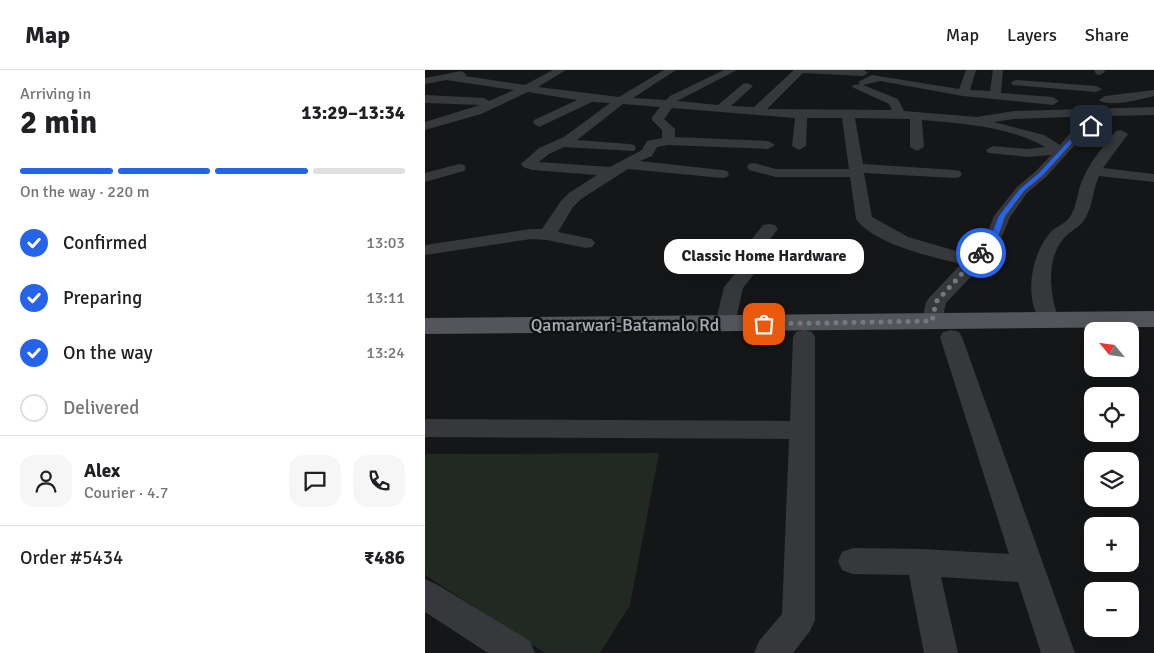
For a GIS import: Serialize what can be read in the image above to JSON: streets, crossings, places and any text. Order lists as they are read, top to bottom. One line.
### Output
{"streets":{"main road":["Qamarwari-Batamalo Rd"]},"places":["Classic Home Hardware"],"north":"top left","page":{"header":"Map","nav":["Map","Layers","Share"],"heading":["2 min","Arriving in","13:29–13:34"],"panel":["Alex","Courier · 4.7","Order #5434","₹486"],"bar":"On the way · 220 m","list":[["Confirmed","13:03"],["Preparing","13:11"],["On the way","13:24"],"Delivered"],"bubble":"Classic Home Hardware","map_buttons":["+","−"]}}
